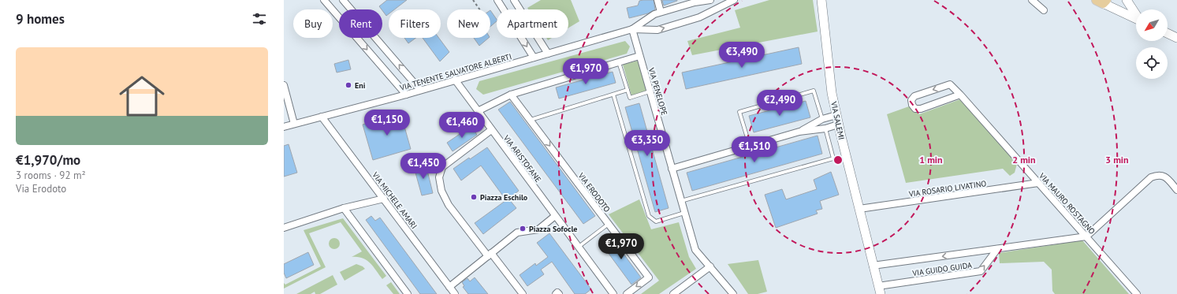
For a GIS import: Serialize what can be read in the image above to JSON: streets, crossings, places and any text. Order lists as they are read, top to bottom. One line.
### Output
{"streets":{"street":["VIA TENENTE SALVATORE ALBERTI","VIA PENELOPE","VIA SALEMI","VIA ARISTOFANE","VIA ROSARIO LIVATINO","VIA ERODOTO","VIA MICHELE AMARI","VIA MAURO ROSTAGNO","VIA GUIDO GUIDA"]},"crossings":[["VIA TENENTE SALVATORE ALBERTI","VIA PENELOPE"],["VIA TENENTE SALVATORE ALBERTI","VIA ARISTOFANE"],["VIA TENENTE SALVATORE ALBERTI","VIA MICHELE AMARI"],["VIA SALEMI","VIA ROSARIO LIVATINO"],["VIA SALEMI","VIA GUIDO GUIDA"],["VIA ROSARIO LIVATINO","VIA MAURO ROSTAGNO"],["VIA MAURO ROSTAGNO","VIA GUIDO GUIDA"]],"one_way":["VIA ERODOTO"],"places":["Eni","Piazza Eschilo","Piazza Sofocle"],"north":"bottom left","page":{"heading":"9 homes","chip":["Buy","Rent","Filters","New","Apartment"],"list":[{"name":"€1,970/mo","note":"3 rooms · 92 m² · Via Erodoto"}],"price":["€3,490","€1,970","€2,490","€1,150","€1,460","€3,350","€1,510","€1,450","€1,970"]},"rings":["1 min","2 min","3 min"]}
